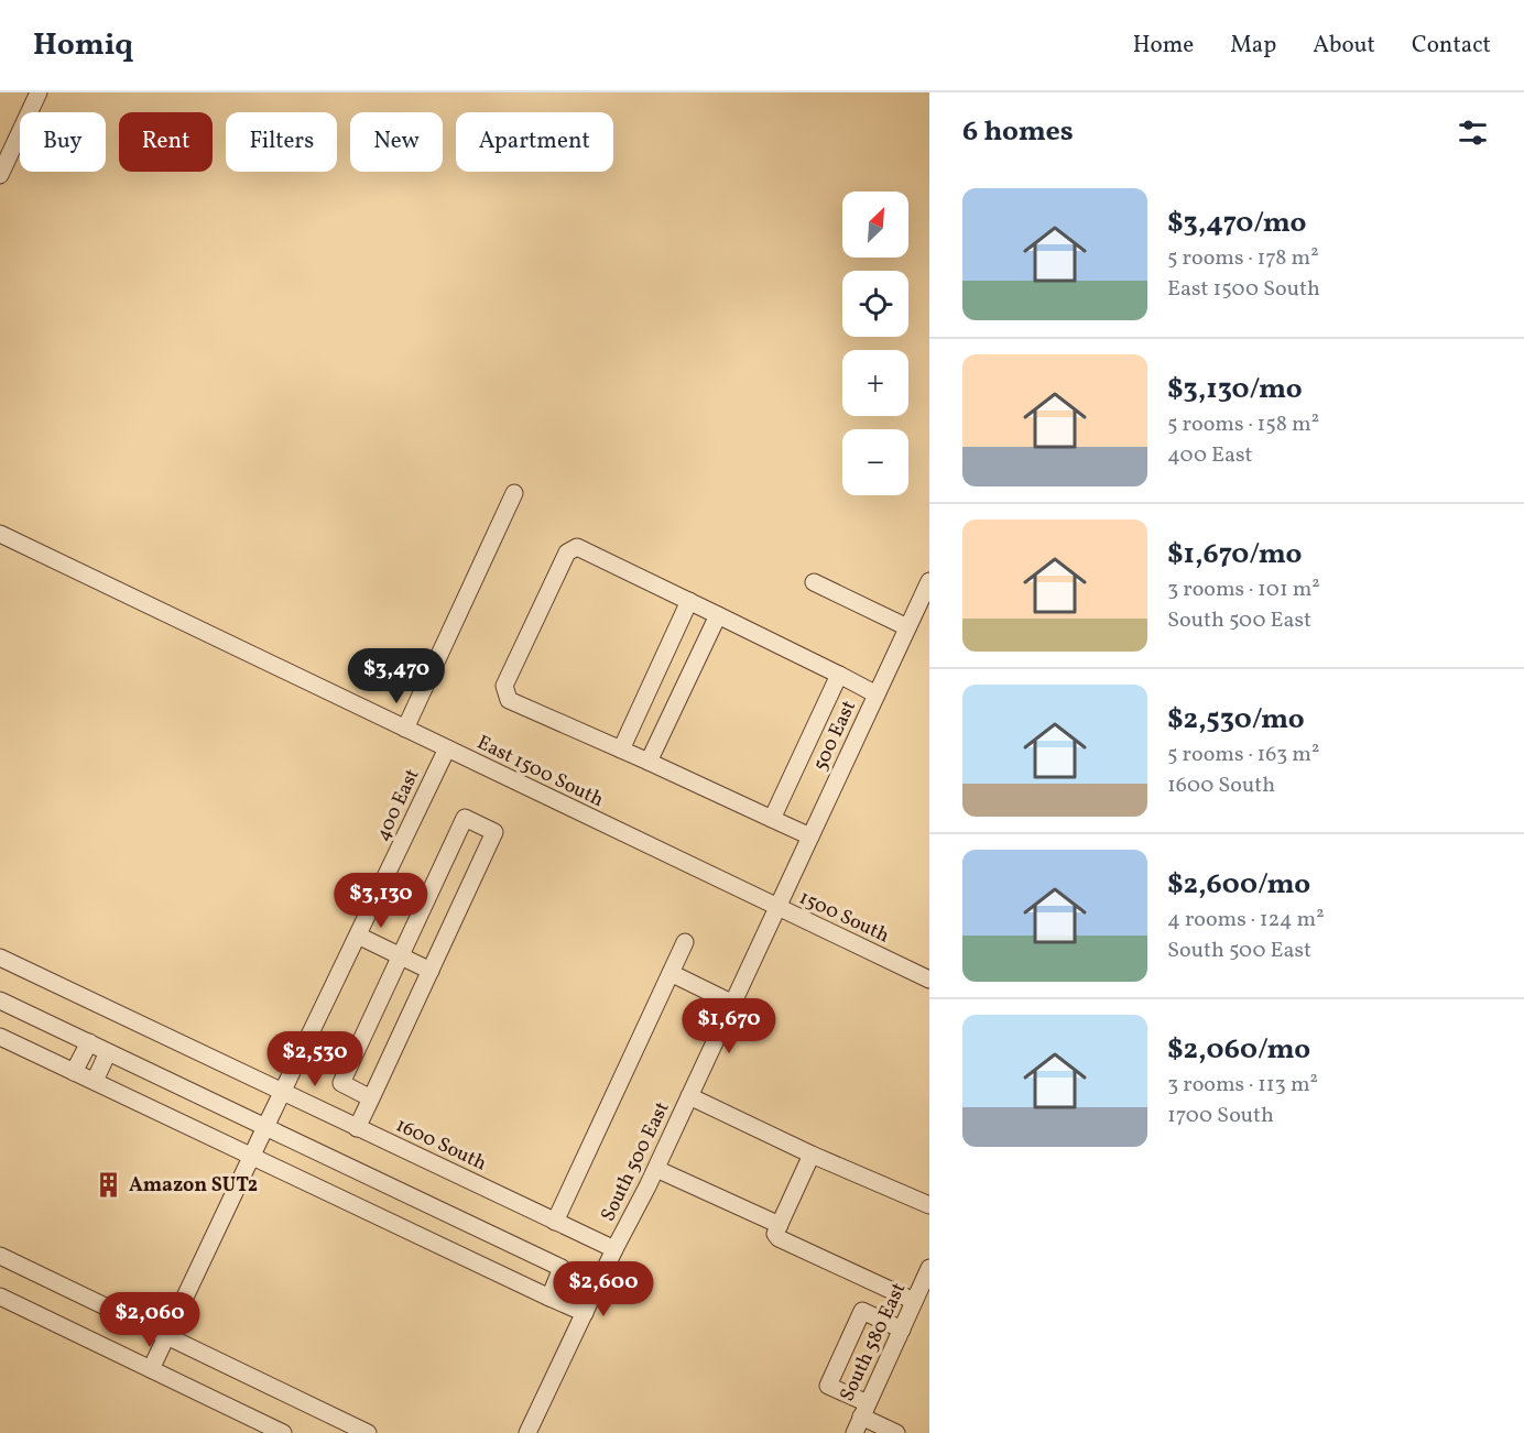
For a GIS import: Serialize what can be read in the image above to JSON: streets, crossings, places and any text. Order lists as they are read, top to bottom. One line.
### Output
{"streets":{"street":["500 East","East 1500 South","400 East","1500 South","1600 South","South 500 East","South 580 East"]},"crossings":[["500 East","East 1500 South"],["500 East","1500 South"],["500 East","South 500 East"],["East 1500 South","400 East"],["East 1500 South","1500 South"],["East 1500 South","South 500 East"],["400 East","1600 South"],["1500 South","South 500 East"],["1600 South","South 500 East"]],"places":{"building":["Amazon SUT2"]},"north":"top right","page":{"header":"Homiq","nav":["Home","Map","About","Contact"],"heading":"6 homes","chip":["Buy","Rent","Filters","New","Apartment"],"list":[{"name":"$3,470/mo","note":"5 rooms · 178 m² · East 1500 South"},{"name":"$3,130/mo","note":"5 rooms · 158 m² · 400 East"},{"name":"$1,670/mo","note":"3 rooms · 101 m² · South 500 East"},{"name":"$2,530/mo","note":"5 rooms · 163 m² · 1600 South"},{"name":"$2,600/mo","note":"4 rooms · 124 m² · South 500 East"},{"name":"$2,060/mo","note":"3 rooms · 113 m² · 1700 South"}],"map_buttons":["+","−"],"price":["$3,470","$3,130","$1,670","$2,530","$2,600","$2,060"]}}
